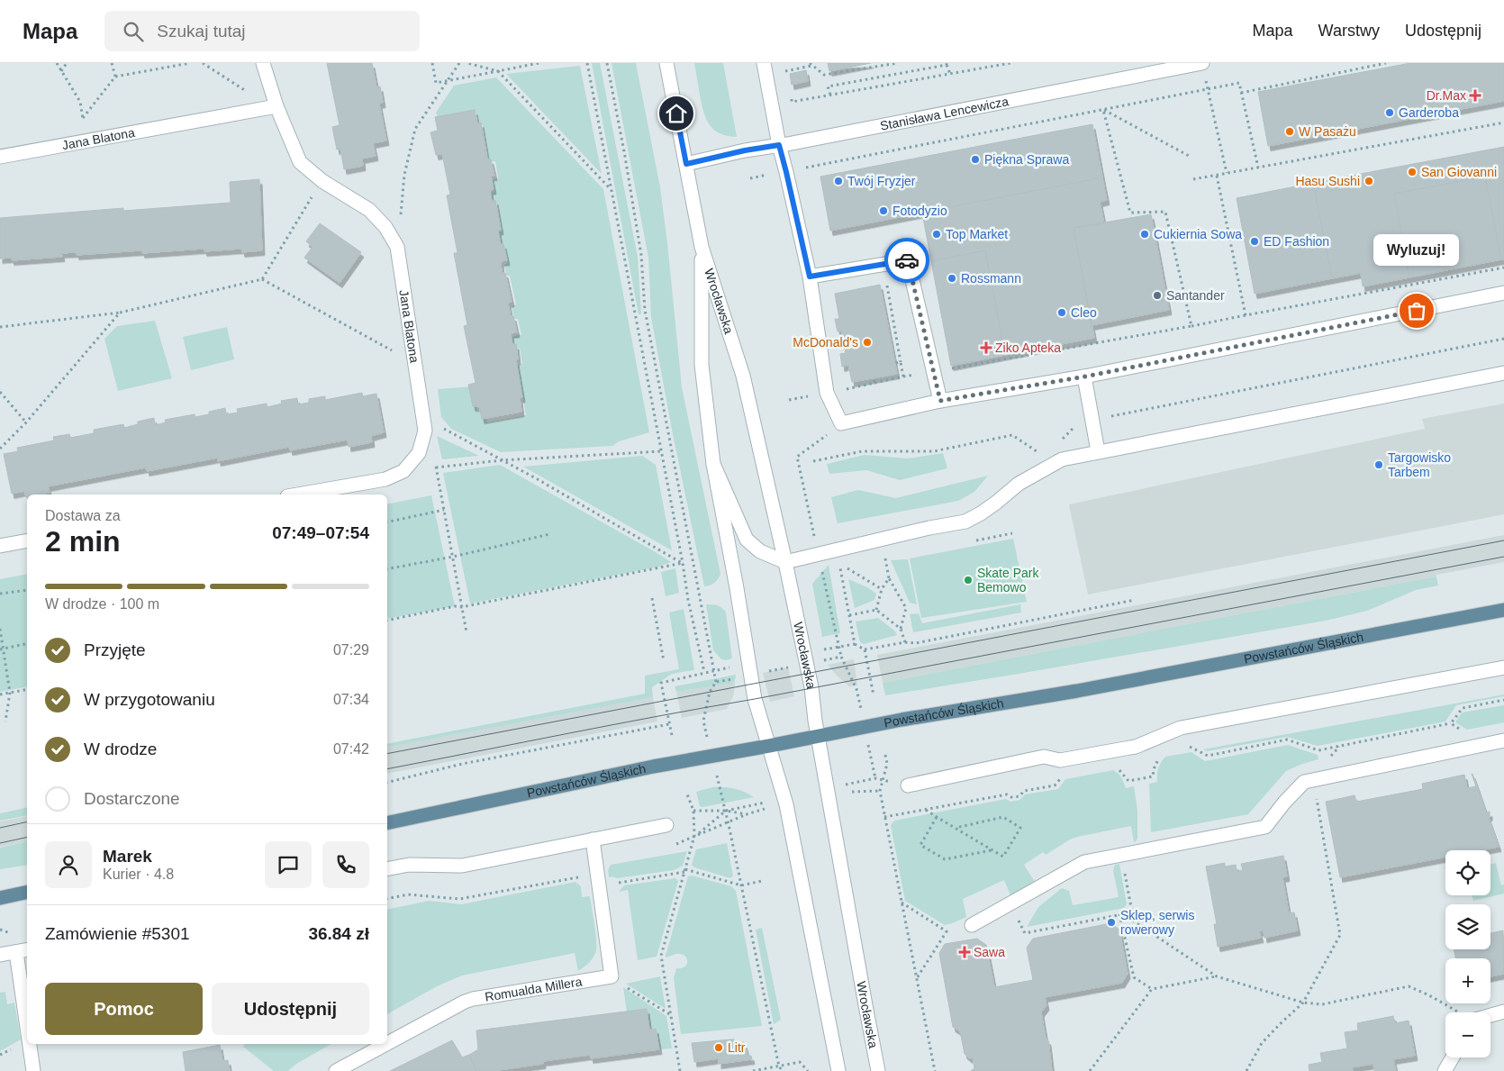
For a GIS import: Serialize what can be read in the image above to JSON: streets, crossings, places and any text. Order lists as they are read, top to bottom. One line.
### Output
{"streets":{"main road":["Powstańców Śląskich"],"street":["Stanisława Lencewicza","Jana Blatona","Wrocławska","Romualda Millera"]},"crossings":[["Stanisława Lencewicza","Wrocławska"],["Wrocławska","Powstańców Śląskich"]],"places":{"health":["Dr.Max","Ziko Apteka","Sawa"],"other":["Garderoba","W Pasażu","Piękna Sprawa","San Giovanni","Twój Fryzjer","Hasu Sushi","Fotodyzio","Top Market","Cukiernia Sowa","ED Fashion","Rossmann","Santander","Wyluzuj!","Cleo","McDonald's","Targowisko Tarbem","Skate Park Bemowo","Sklep, serwis rowerowy","Litr"]},"page":{"header":"Mapa","search":"Szukaj tutaj","nav":["Mapa","Warstwy","Udostępnij"],"bubble":"Wyluzuj!","heading":["2 min","Dostawa za","07:49–07:54"],"panel":["Marek","Kurier · 4.8","Zamówienie #5301","36.84 zł"],"bar":"W drodze · 100 m","list":[["Przyjęte","07:29"],["W przygotowaniu","07:34"],["W drodze","07:42"],"Dostarczone"],"map_buttons":["+","−"],"buttons":["Pomoc","Udostępnij"]}}
